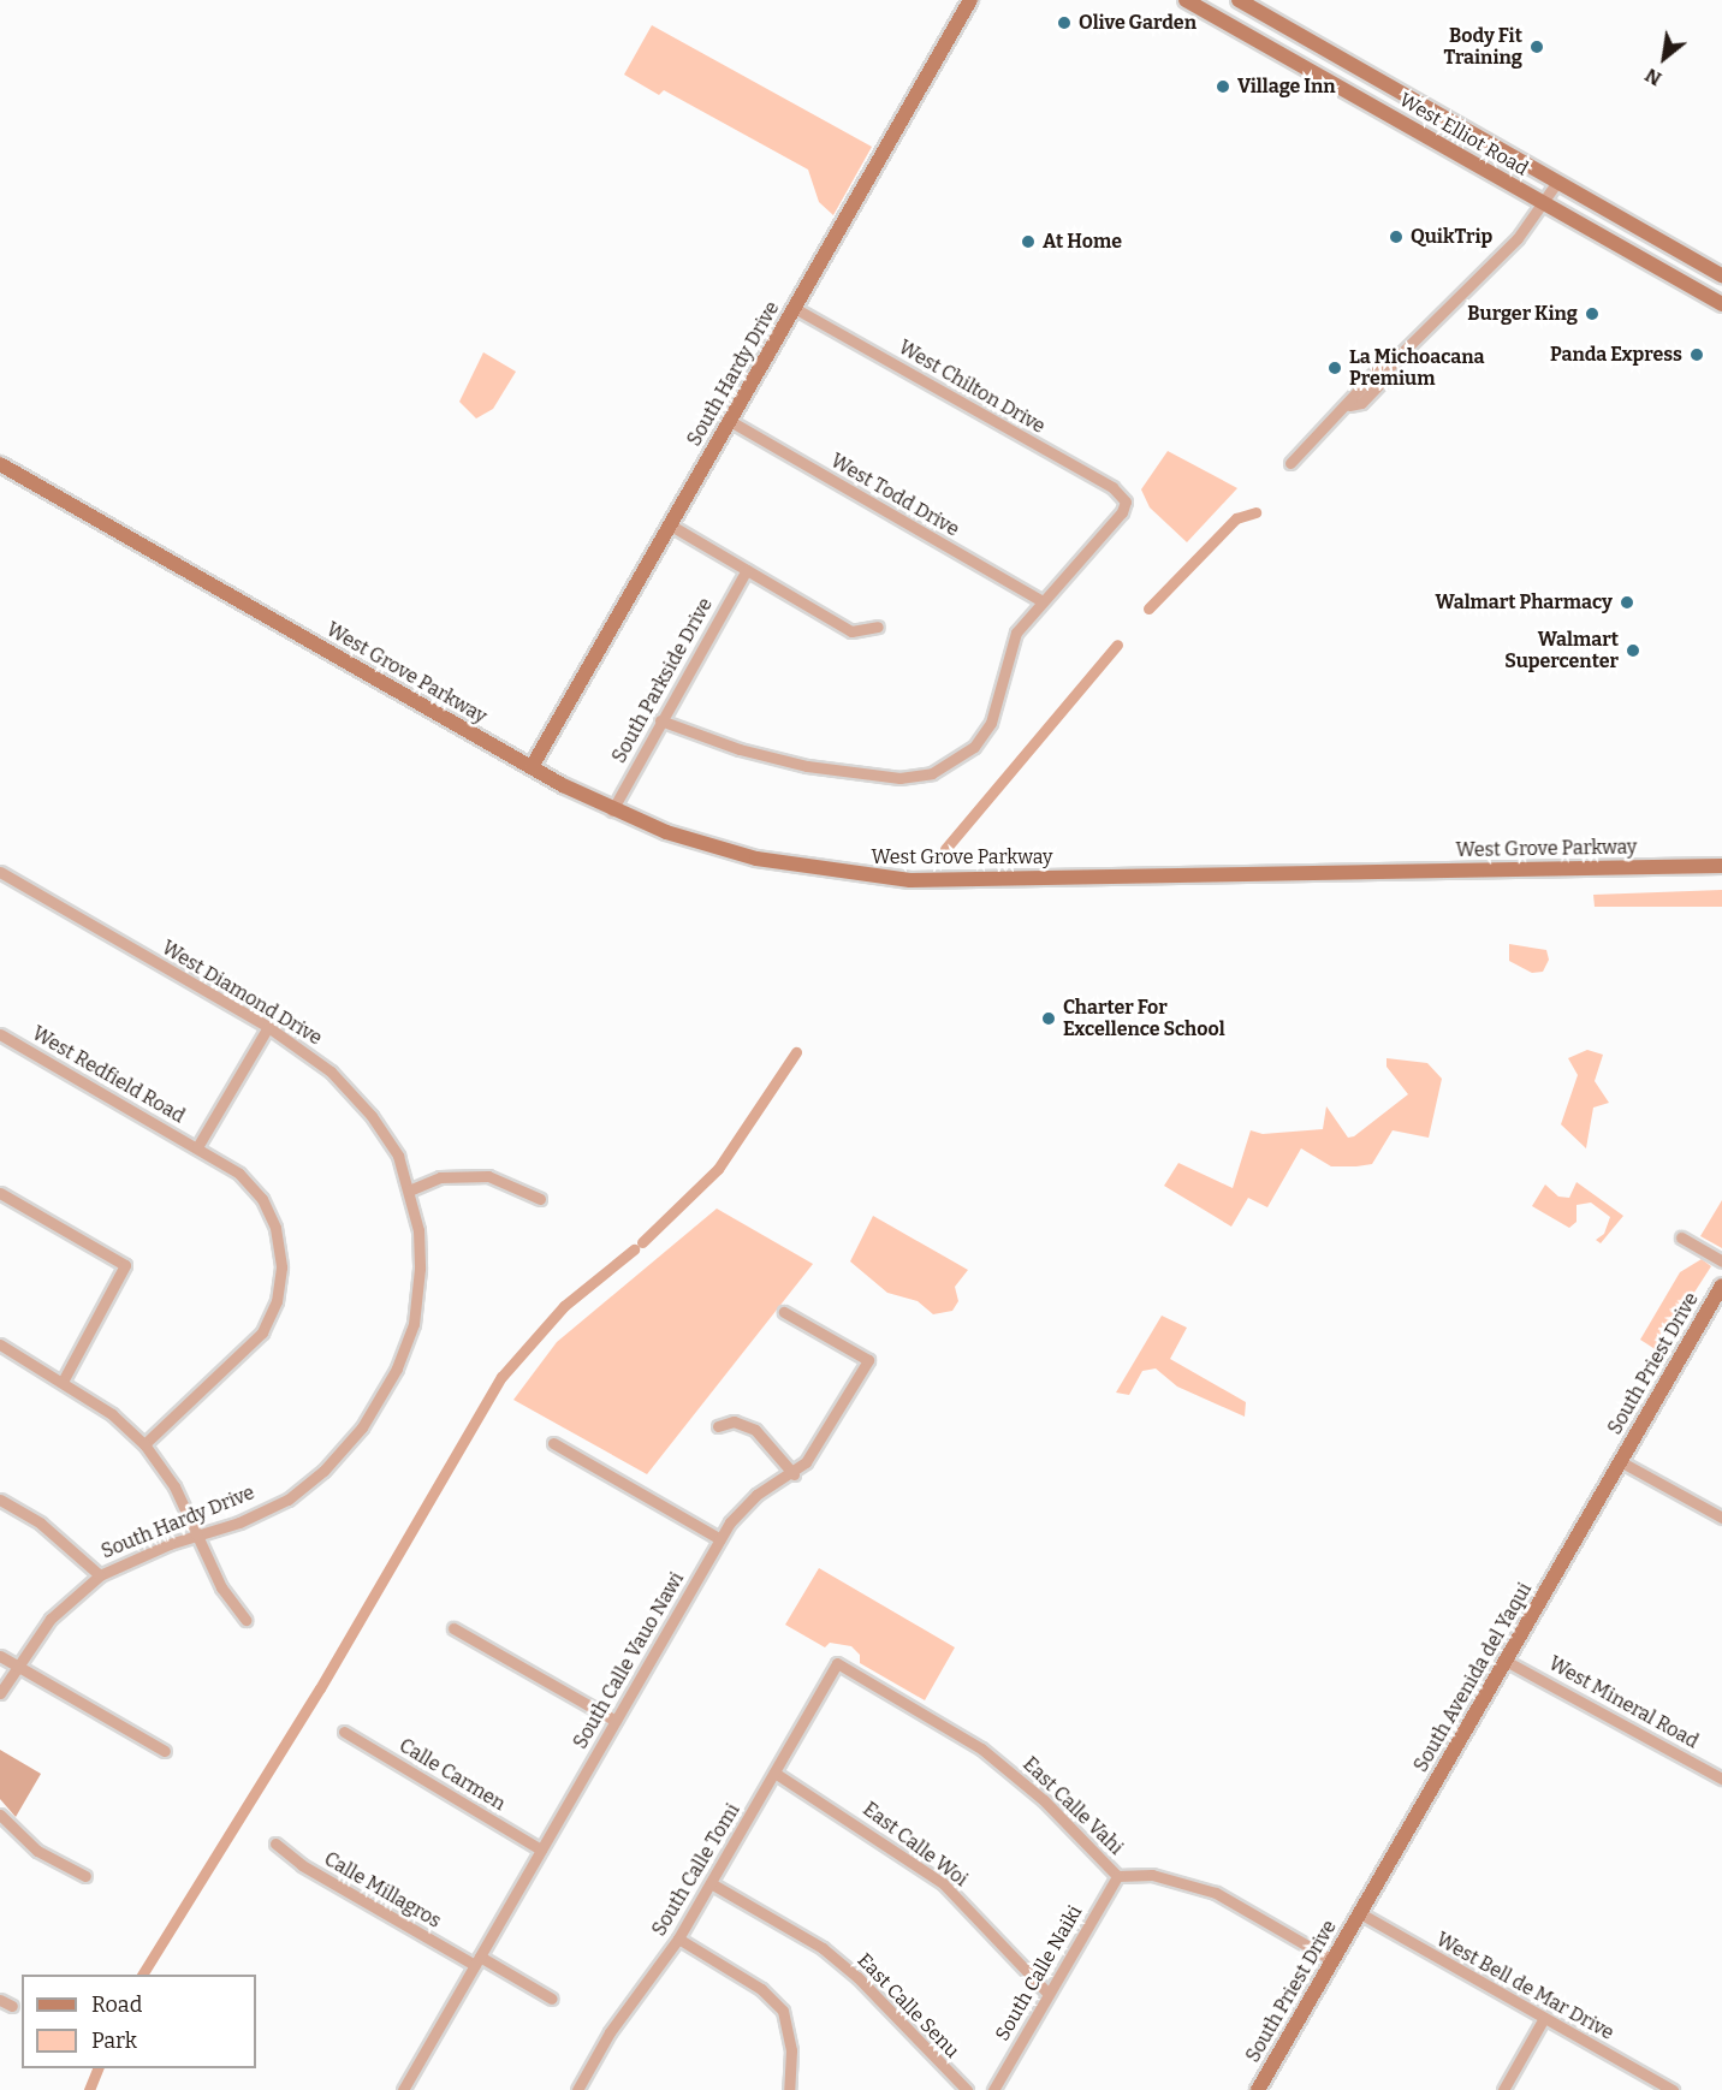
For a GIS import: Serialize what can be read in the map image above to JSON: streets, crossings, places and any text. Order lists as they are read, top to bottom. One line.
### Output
{"streets":{"street":["West Elliot Road","South Hardy Drive","West Chilton Drive","West Todd Drive","West Grove Parkway","South Parkside Drive","West Diamond Drive","West Redfield Road","South Priest Drive","South Calle Vauo Nawi","South Avenida del Yaqui","West Mineral Road","Calle Carmen","East Calle Vahi","East Calle Woi","South Calle Tomi","Calle Millagros","South Calle Naiki","West Bell de Mar Drive","East Calle Senu"]},"crossings":[["South Hardy Drive","West Chilton Drive"],["South Hardy Drive","West Todd Drive"],["South Hardy Drive","West Grove Parkway"],["South Hardy Drive","West Diamond Drive"],["West Chilton Drive","West Todd Drive"],["West Grove Parkway","South Parkside Drive"],["South Priest Drive","South Avenida del Yaqui"],["South Priest Drive","East Calle Vahi"],["South Priest Drive","West Bell de Mar Drive"],["South Calle Vauo Nawi","Calle Carmen"],["South Calle Vauo Nawi","Calle Millagros"],["South Avenida del Yaqui","West Mineral Road"],["South Avenida del Yaqui","West Bell de Mar Drive"],["East Calle Vahi","South Calle Tomi"],["East Calle Vahi","South Calle Naiki"],["East Calle Woi","South Calle Tomi"],["East Calle Woi","South Calle Naiki"],["South Calle Tomi","East Calle Senu"]],"places":["Olive Garden","Body Fit Training","Village Inn","QuikTrip","At Home","Burger King","Panda Express","La Michoacana Premium","Walmart Pharmacy","Walmart Supercenter","Charter For Excellence School"],"legend":["Road","Park"],"north":"bottom left"}
